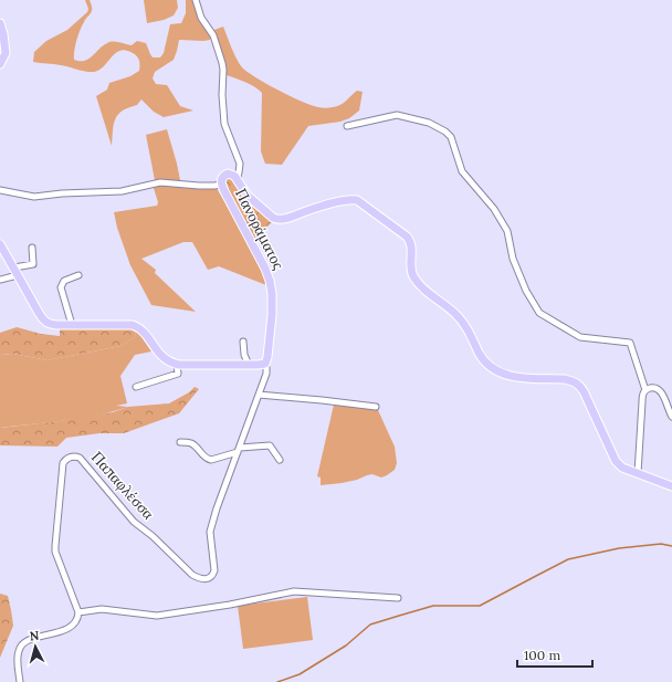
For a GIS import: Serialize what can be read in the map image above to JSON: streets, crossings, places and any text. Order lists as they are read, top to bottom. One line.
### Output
{"streets":{"main road":["Πανοράματος"],"street":["Παπαφλέσσα"]},"crossings":[["Πανοράματος","Παπαφλέσσα"]],"scale_bar":"100 m","north":"top"}
